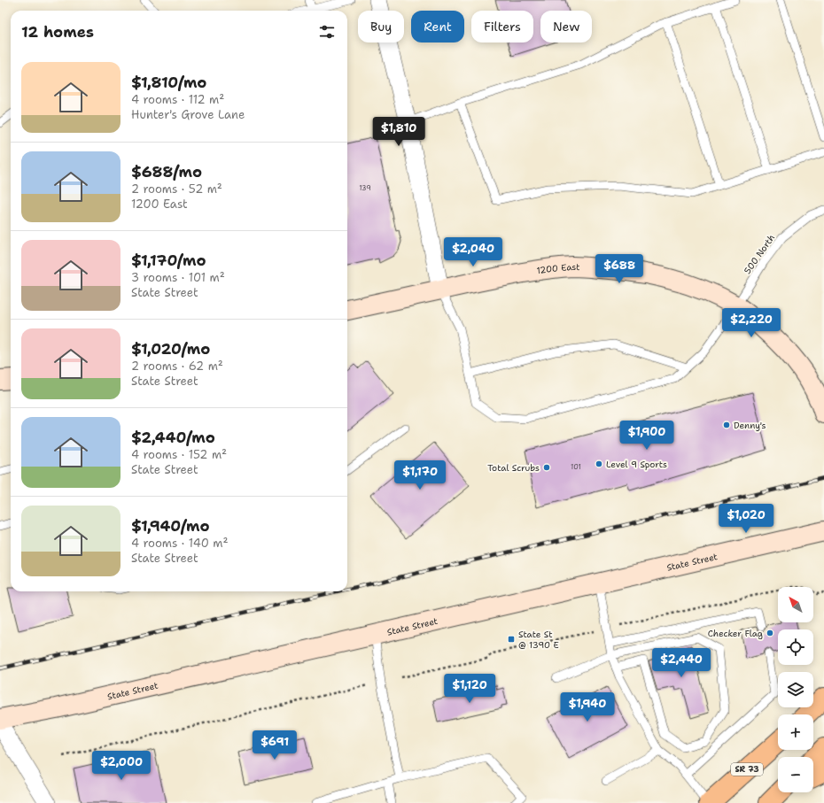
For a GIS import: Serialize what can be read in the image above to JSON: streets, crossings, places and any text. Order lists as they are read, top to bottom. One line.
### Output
{"streets":{"main road":["1200 East","State Street","SR 73"],"lane":["500 North"]},"crossings":[["500 North","1200 East"]],"places":{"other":["Denny's","Level 9 Sports","Total Scrubs","Checker Flag"],"transit":["State St @ 1390 E"]},"house_numbers":["139","101"],"north":"top left","page":{"chip":["Buy","Rent","Filters","New"],"heading":"12 homes","list":[{"name":"$1,810/mo","note":"4 rooms · 112 m² · Hunter's Grove Lane"},{"name":"$688/mo","note":"2 rooms · 52 m² · 1200 East"},{"name":"$1,170/mo","note":"3 rooms · 101 m² · State Street"},{"name":"$1,020/mo","note":"2 rooms · 62 m² · State Street"},{"name":"$2,440/mo","note":"4 rooms · 152 m² · State Street"},{"name":"$1,940/mo","note":"4 rooms · 140 m² · State Street"}],"price":["$1,810","$2,040","$688","$2,220","$1,900","$1,170","$1,020","$2,440","$1,120","$1,940","$691","$2,000"],"map_buttons":["+","−"]}}
